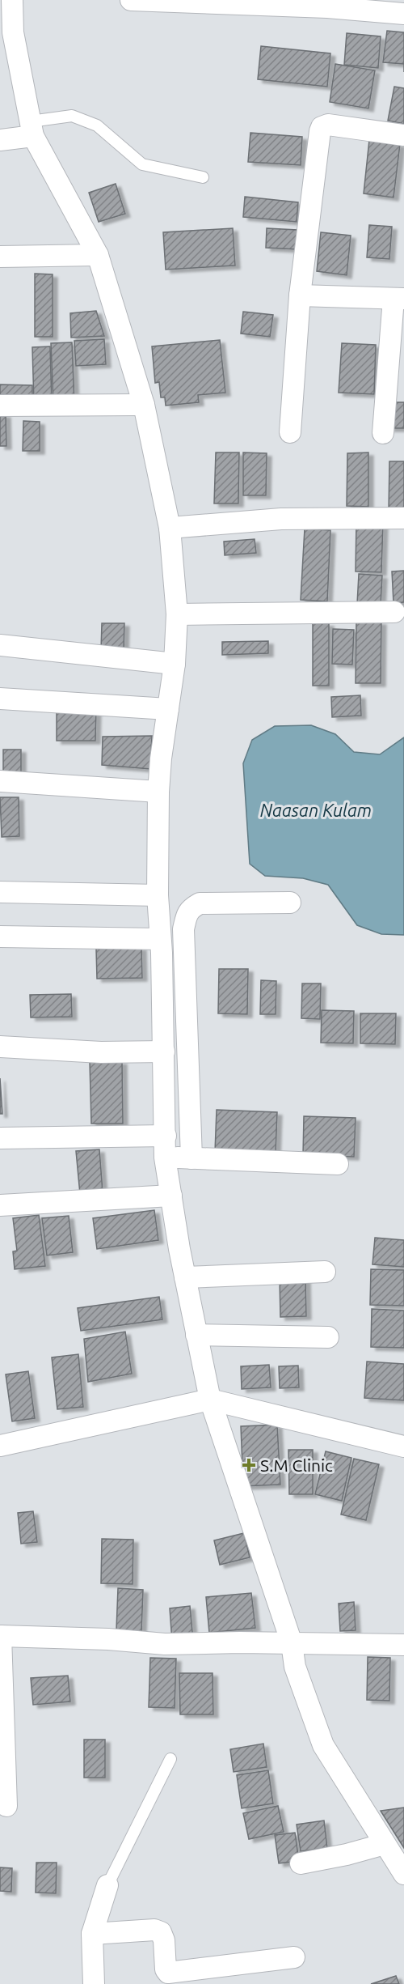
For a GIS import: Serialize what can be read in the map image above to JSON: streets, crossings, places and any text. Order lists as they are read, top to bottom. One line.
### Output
{"water":["Naasan Kulam"],"places":{"health":["S.M Clinic"]}}
